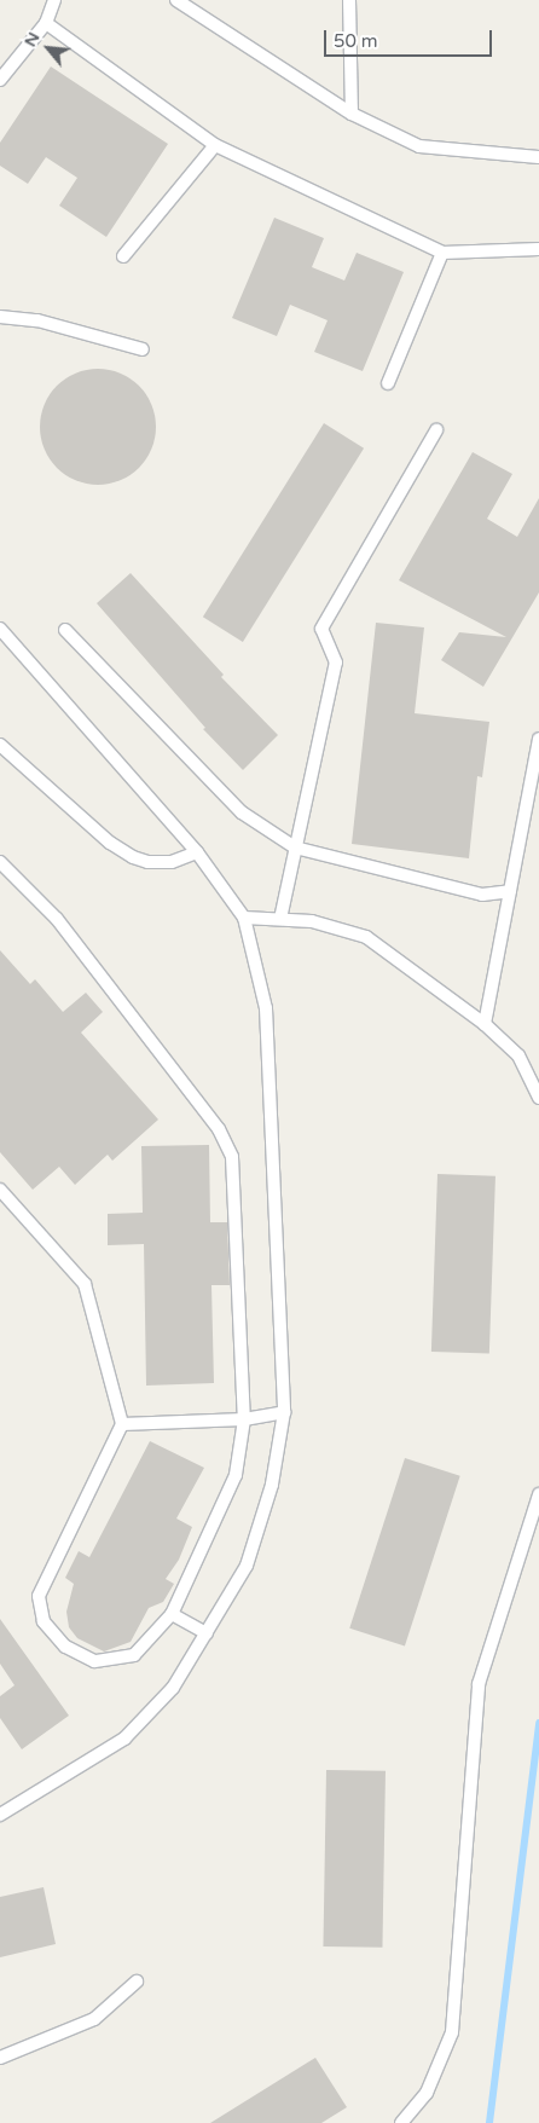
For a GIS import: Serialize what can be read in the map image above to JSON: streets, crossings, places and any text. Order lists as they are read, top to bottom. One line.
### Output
{"scale_bar":"50 m","north":"top left"}
